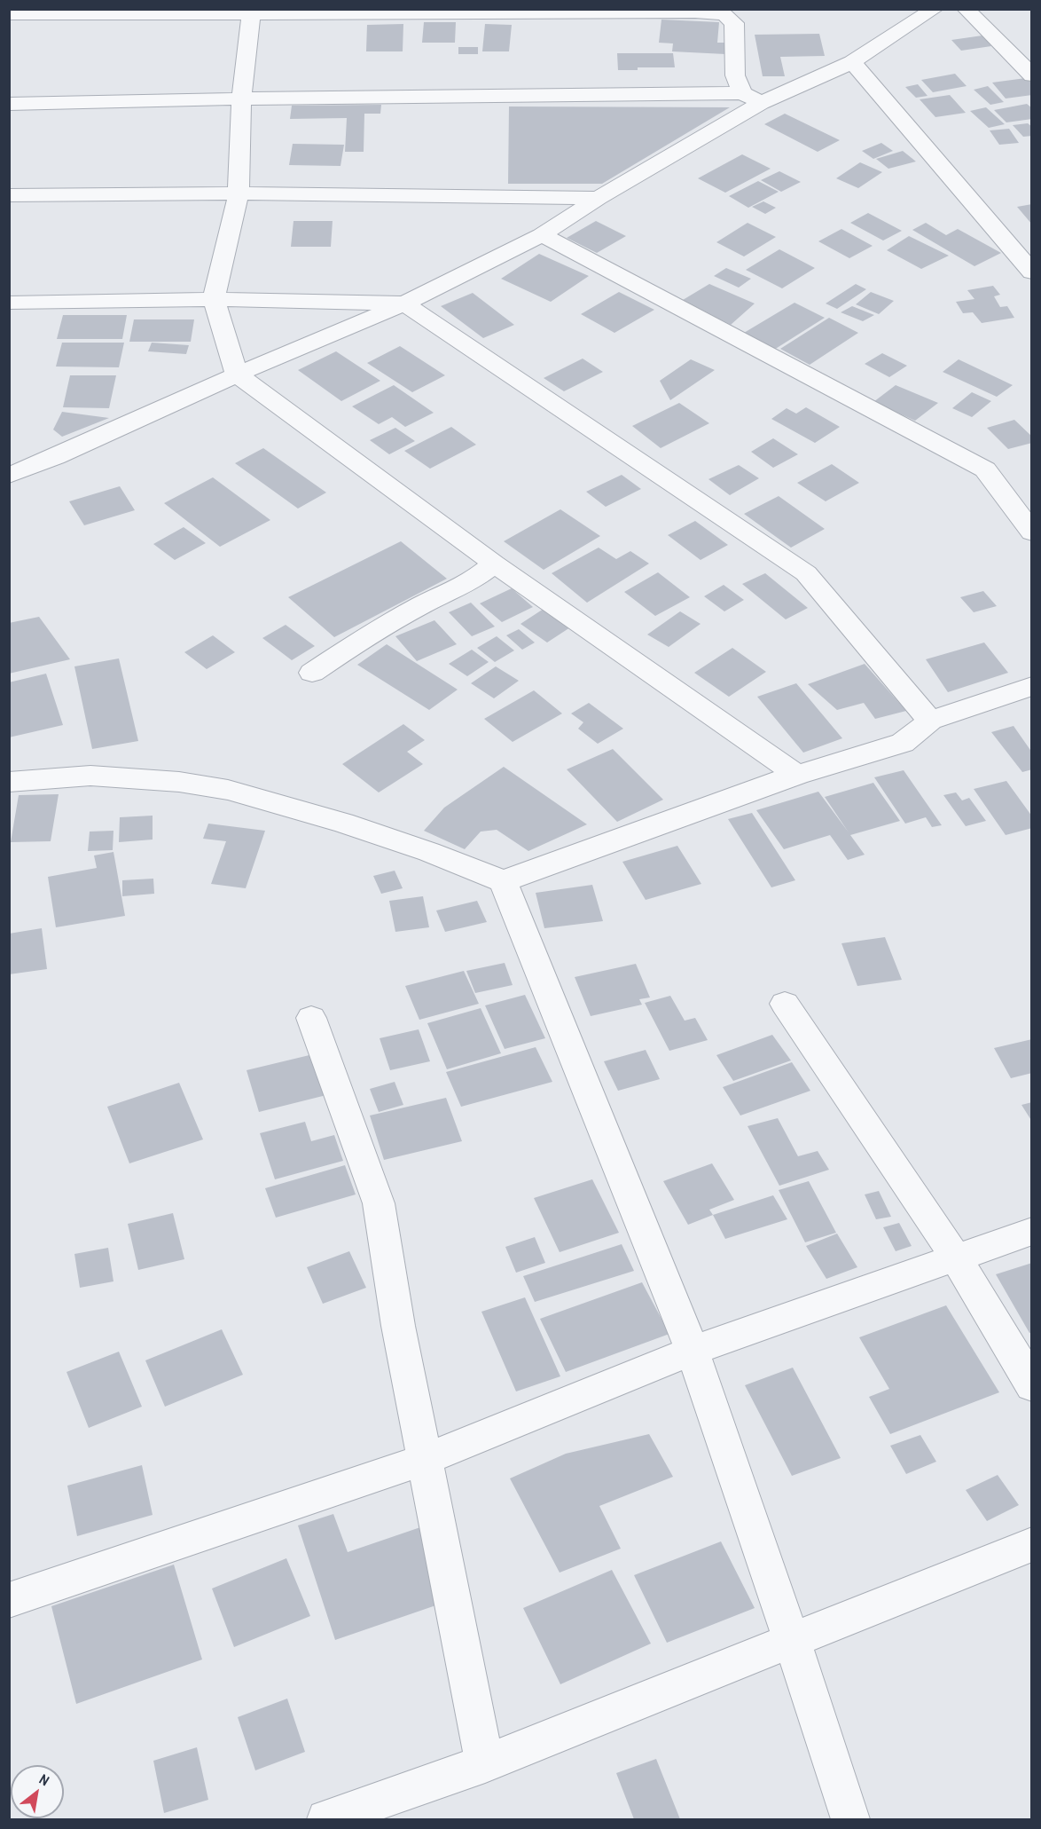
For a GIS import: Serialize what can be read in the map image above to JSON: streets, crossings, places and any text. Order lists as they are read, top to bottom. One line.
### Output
{"north":"top right"}
